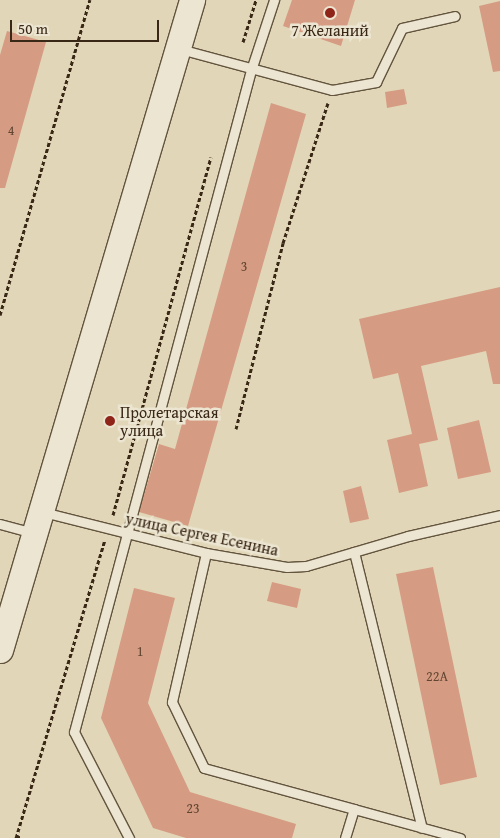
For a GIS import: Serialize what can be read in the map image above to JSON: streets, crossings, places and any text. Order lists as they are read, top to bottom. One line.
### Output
{"streets":{"lane":["улица Сергея Есенина"]},"places":["7 Желаний","Пролетарская улица"],"house_numbers":["4","3","1","22А","23"],"scale_bar":"50 m"}
